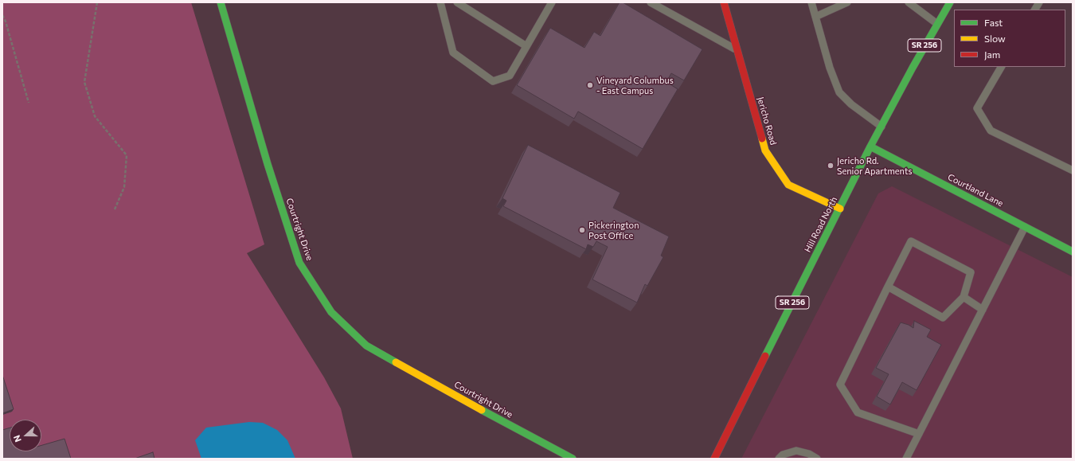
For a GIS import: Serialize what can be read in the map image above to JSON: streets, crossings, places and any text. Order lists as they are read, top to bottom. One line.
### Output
{"streets":{"street":["SR 256","Jericho Road","Courtland Lane","Hill Road North","Courtright Drive"]},"crossings":[["Jericho Road","Hill Road North"],["Courtland Lane","Hill Road North"]],"places":["Vineyard Columbus - East Campus","Jericho Rd. Senior Apartments","Pickerington Post Office"],"legend":["Fast","Slow","Jam"],"north":"left"}
